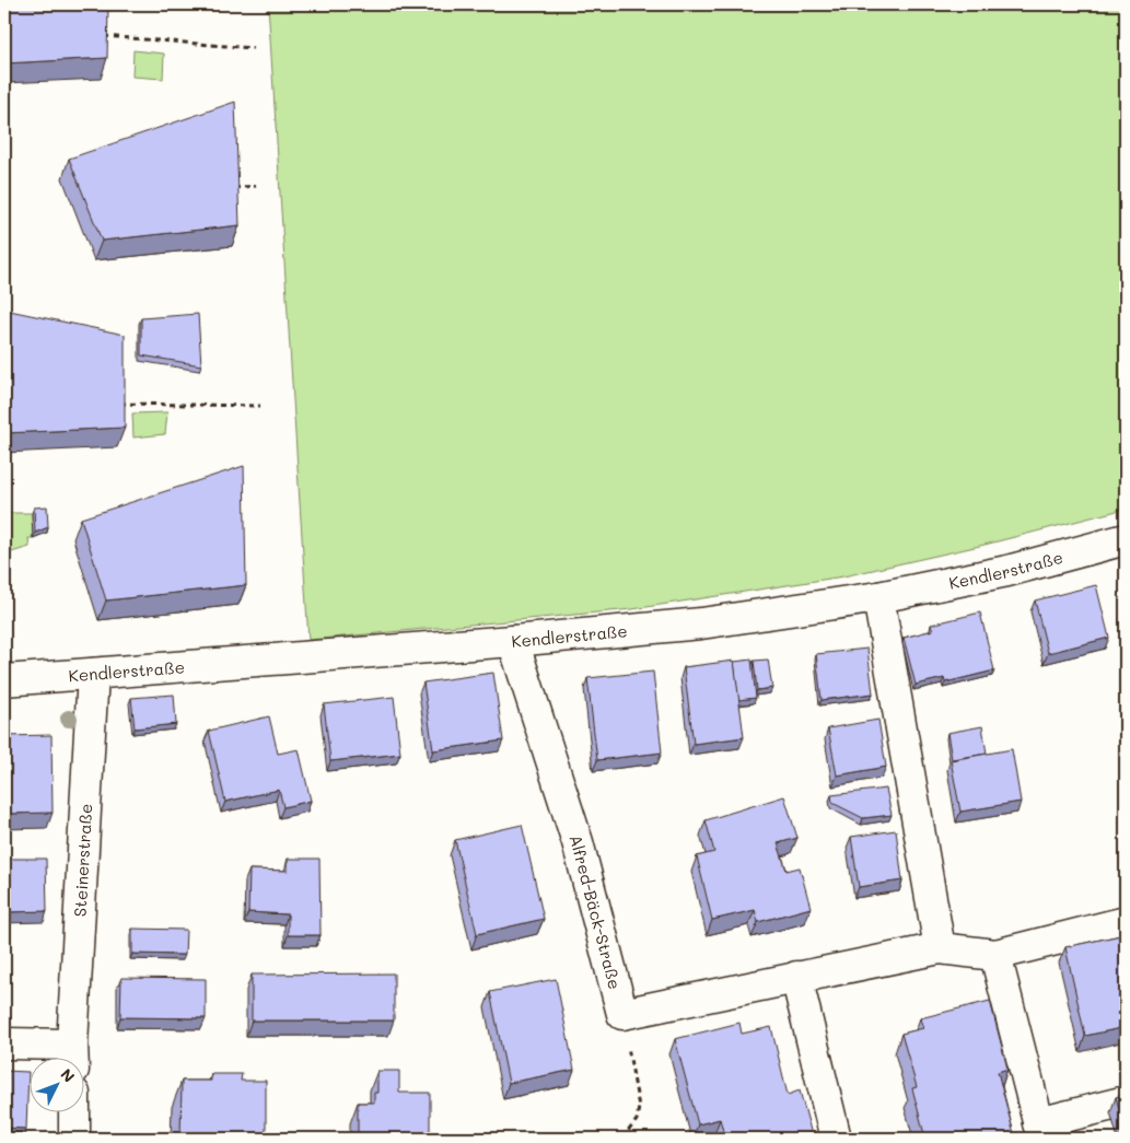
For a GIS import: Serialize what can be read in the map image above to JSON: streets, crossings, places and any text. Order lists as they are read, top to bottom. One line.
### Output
{"streets":{"street":["Kendlerstraße","Steinerstraße","Alfred-Bäck-Straße"]},"crossings":[["Kendlerstraße","Steinerstraße"],["Kendlerstraße","Alfred-Bäck-Straße"]],"north":"top right"}
